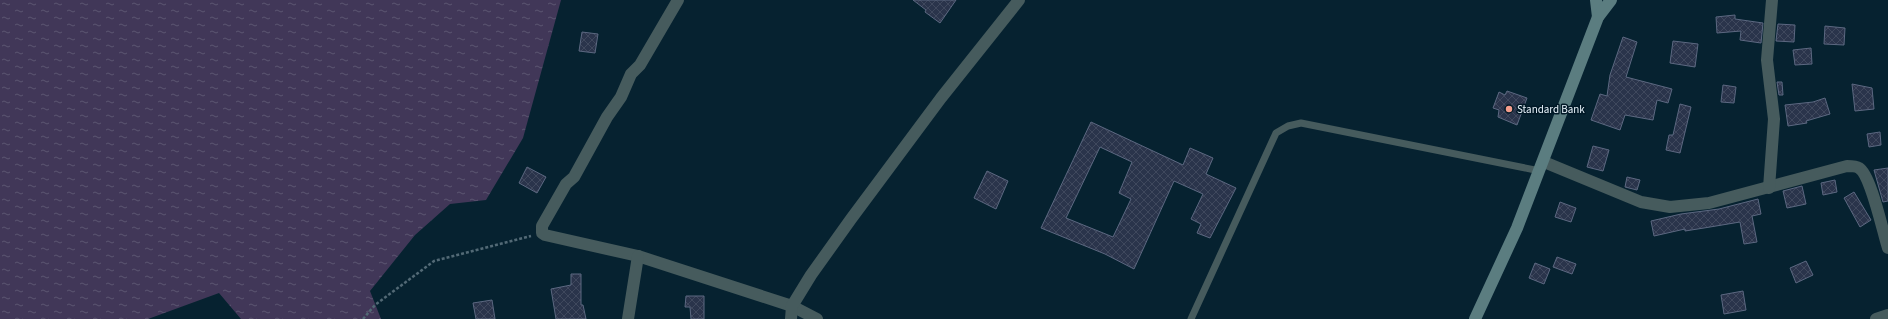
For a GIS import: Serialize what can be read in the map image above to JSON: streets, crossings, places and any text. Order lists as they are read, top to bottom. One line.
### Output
{"places":["Standard Bank"]}
